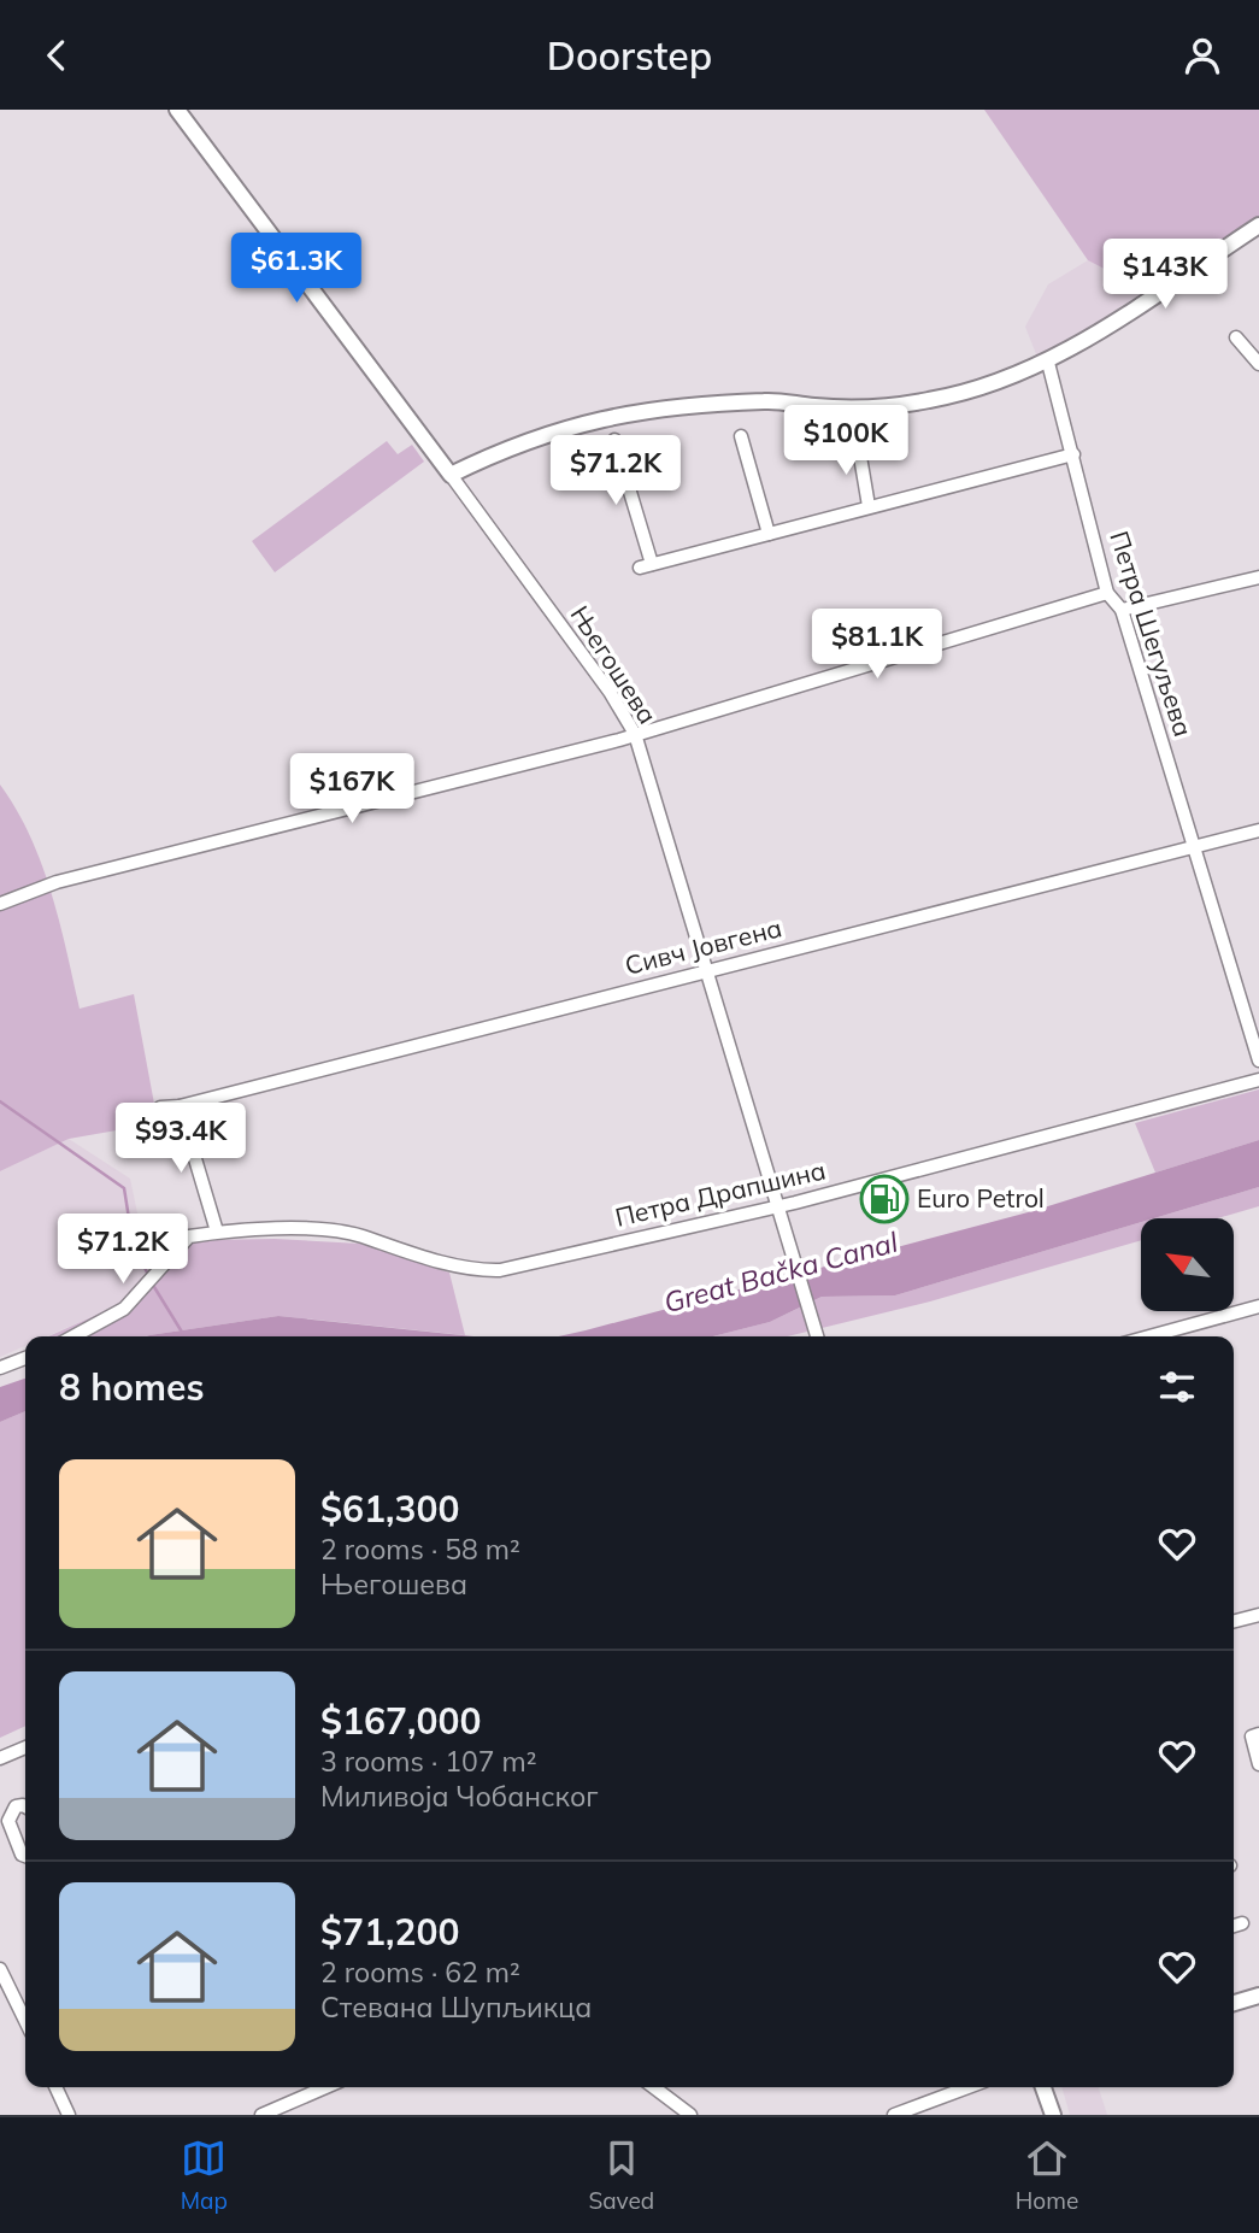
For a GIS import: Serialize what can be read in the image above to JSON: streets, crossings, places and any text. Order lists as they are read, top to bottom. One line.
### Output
{"streets":{"main road":["Његошева"],"street":["Петра Шегуљева","Сивч Јовгена","Петра Драпшина"]},"crossings":[["Петра Шегуљева","Сивч Јовгена"],["Његошева","Сивч Јовгена"],["Његошева","Петра Драпшина"]],"water":["Great Bačka Canal"],"places":{"fuel station":["Euro Petrol"]},"north":"top left","page":{"header":"Doorstep","price":["$61.3K","$143K","$100K","$71.2K","$81.1K","$167K","$93.4K","$71.2K"],"heading":"8 homes","list":[{"name":"$61,300","note":"2 rooms · 58 m² · Његошева"},{"name":"$167,000","note":"3 rooms · 107 m² · Миливоја Чобанског"},{"name":"$71,200","note":"2 rooms · 62 m² · Стевана Шупљикца"}],"tabs":["Map","Saved","Home"]}}
